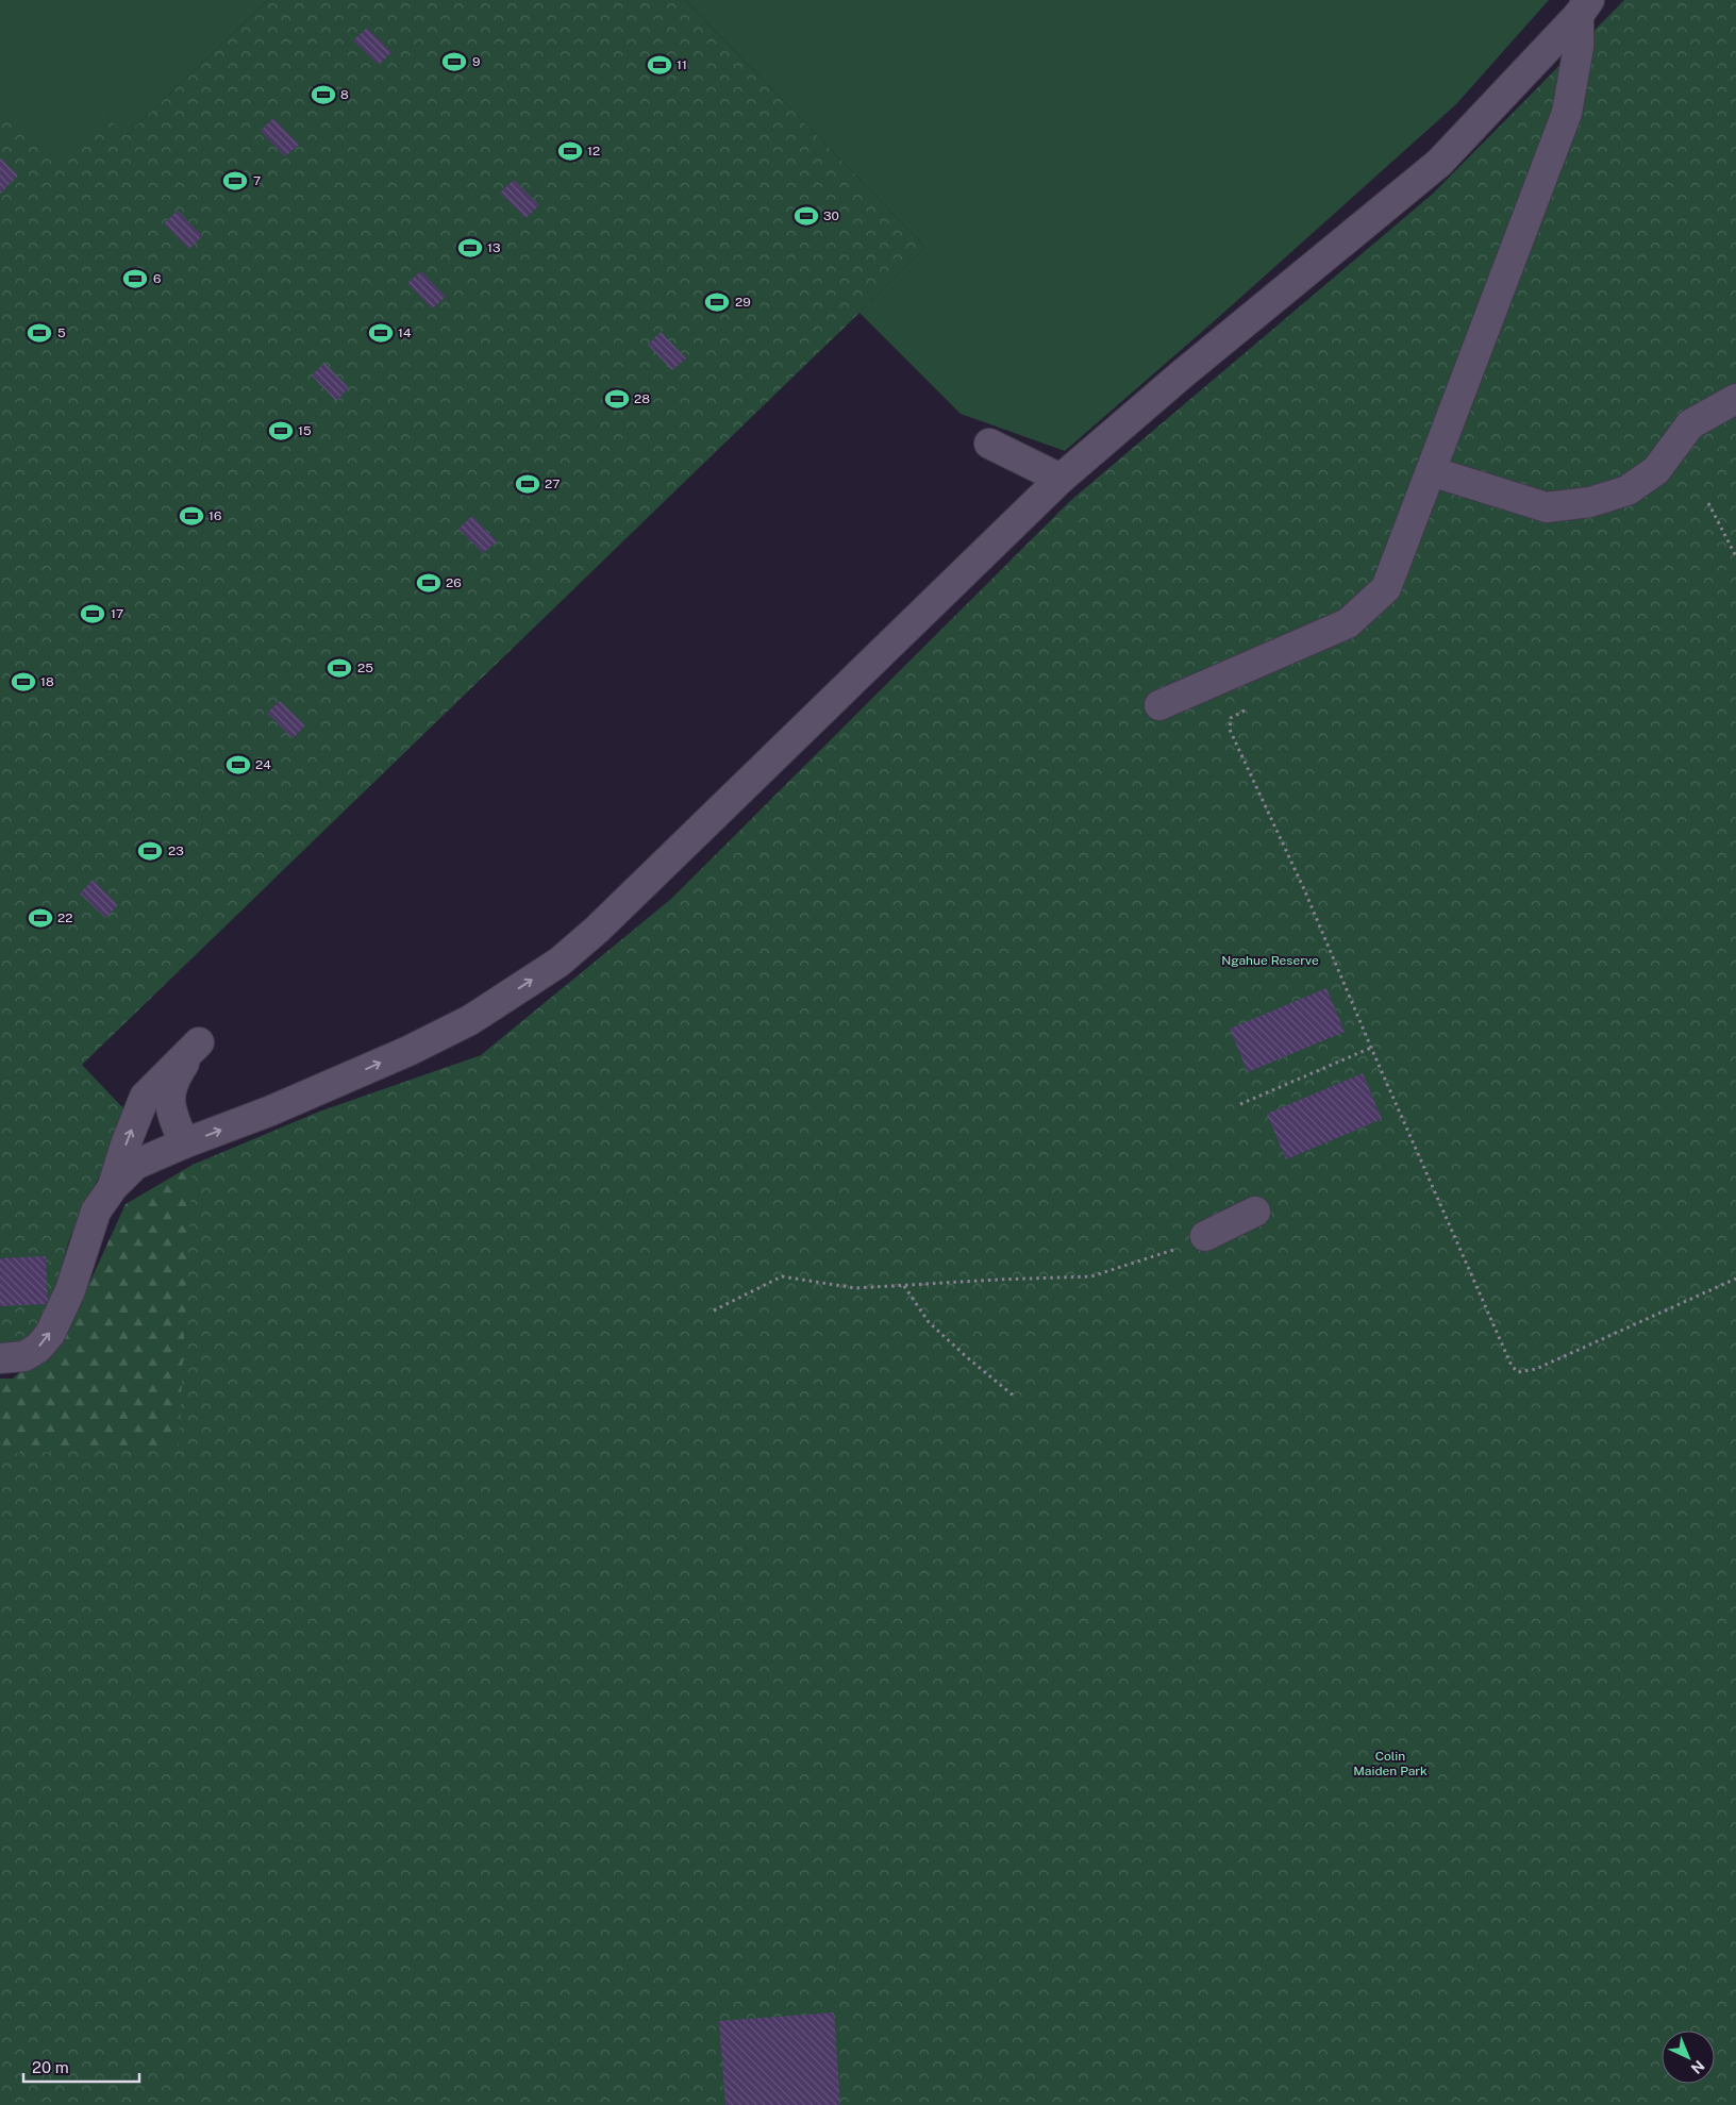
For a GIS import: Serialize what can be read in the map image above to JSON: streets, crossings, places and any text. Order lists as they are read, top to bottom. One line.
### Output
{"parks":["Ngahue Reserve","Colin Maiden Park"],"places":{"sports":["9","11","8","12","7","30","13","6","29","5","14","28","15","27","16","26","17","25","18","24","23","22"]},"scale_bar":"20 m","north":"bottom right"}
